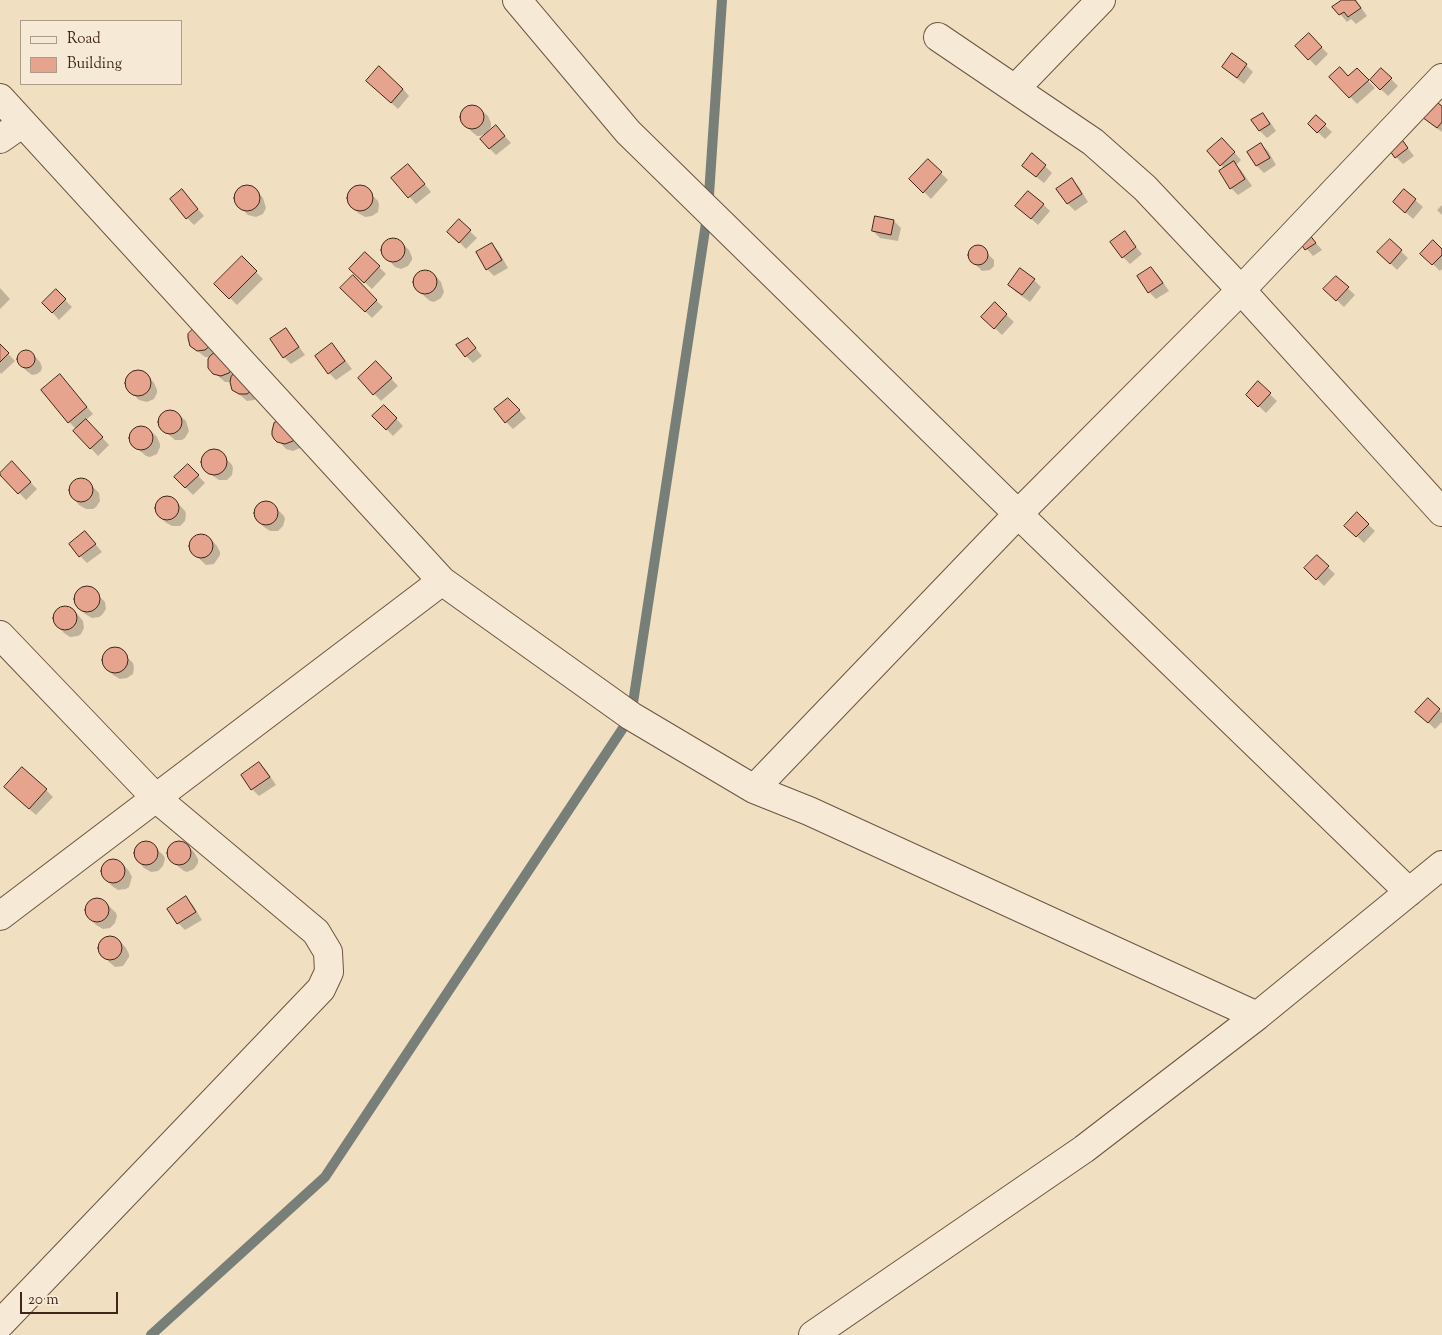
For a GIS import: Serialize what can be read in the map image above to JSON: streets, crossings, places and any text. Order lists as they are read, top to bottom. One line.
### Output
{"legend":["Road","Building"],"scale_bar":"20 m"}
